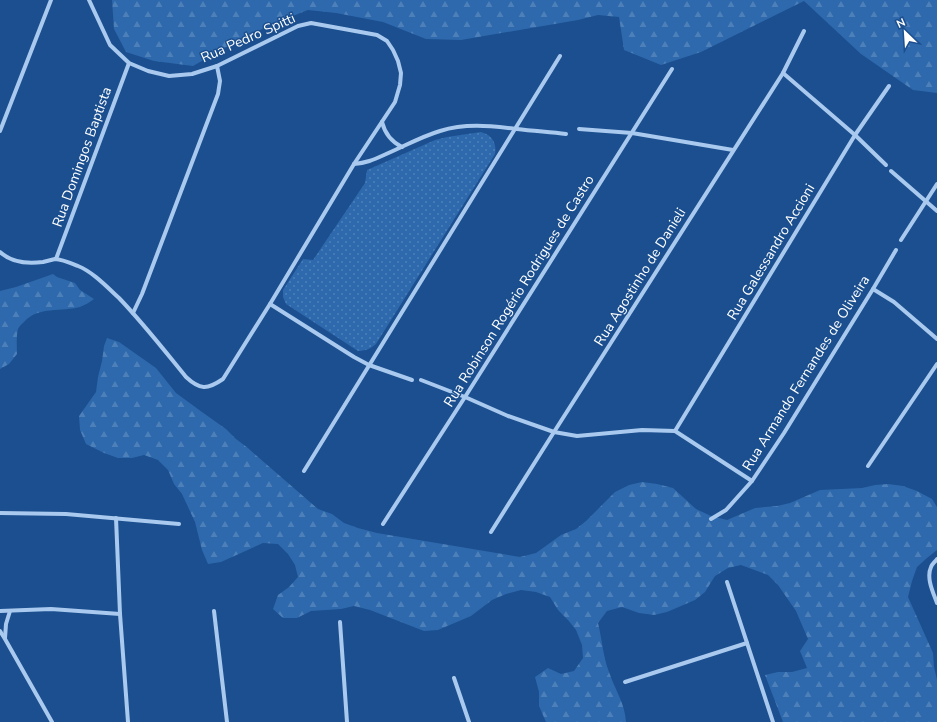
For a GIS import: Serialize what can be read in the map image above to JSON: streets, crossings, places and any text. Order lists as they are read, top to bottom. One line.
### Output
{"streets":{"street":["Rua Pedro Spitti","Rua Domingos Baptista","Rua Galessandro Accioni","Rua Agostinho de Danieli","Rua Robinson Rogério Rodrigues de Castro","Rua Armando Fernandes de Oliveira"]},"crossings":[["Rua Pedro Spitti","Rua Domingos Baptista"]],"north":"top left"}
